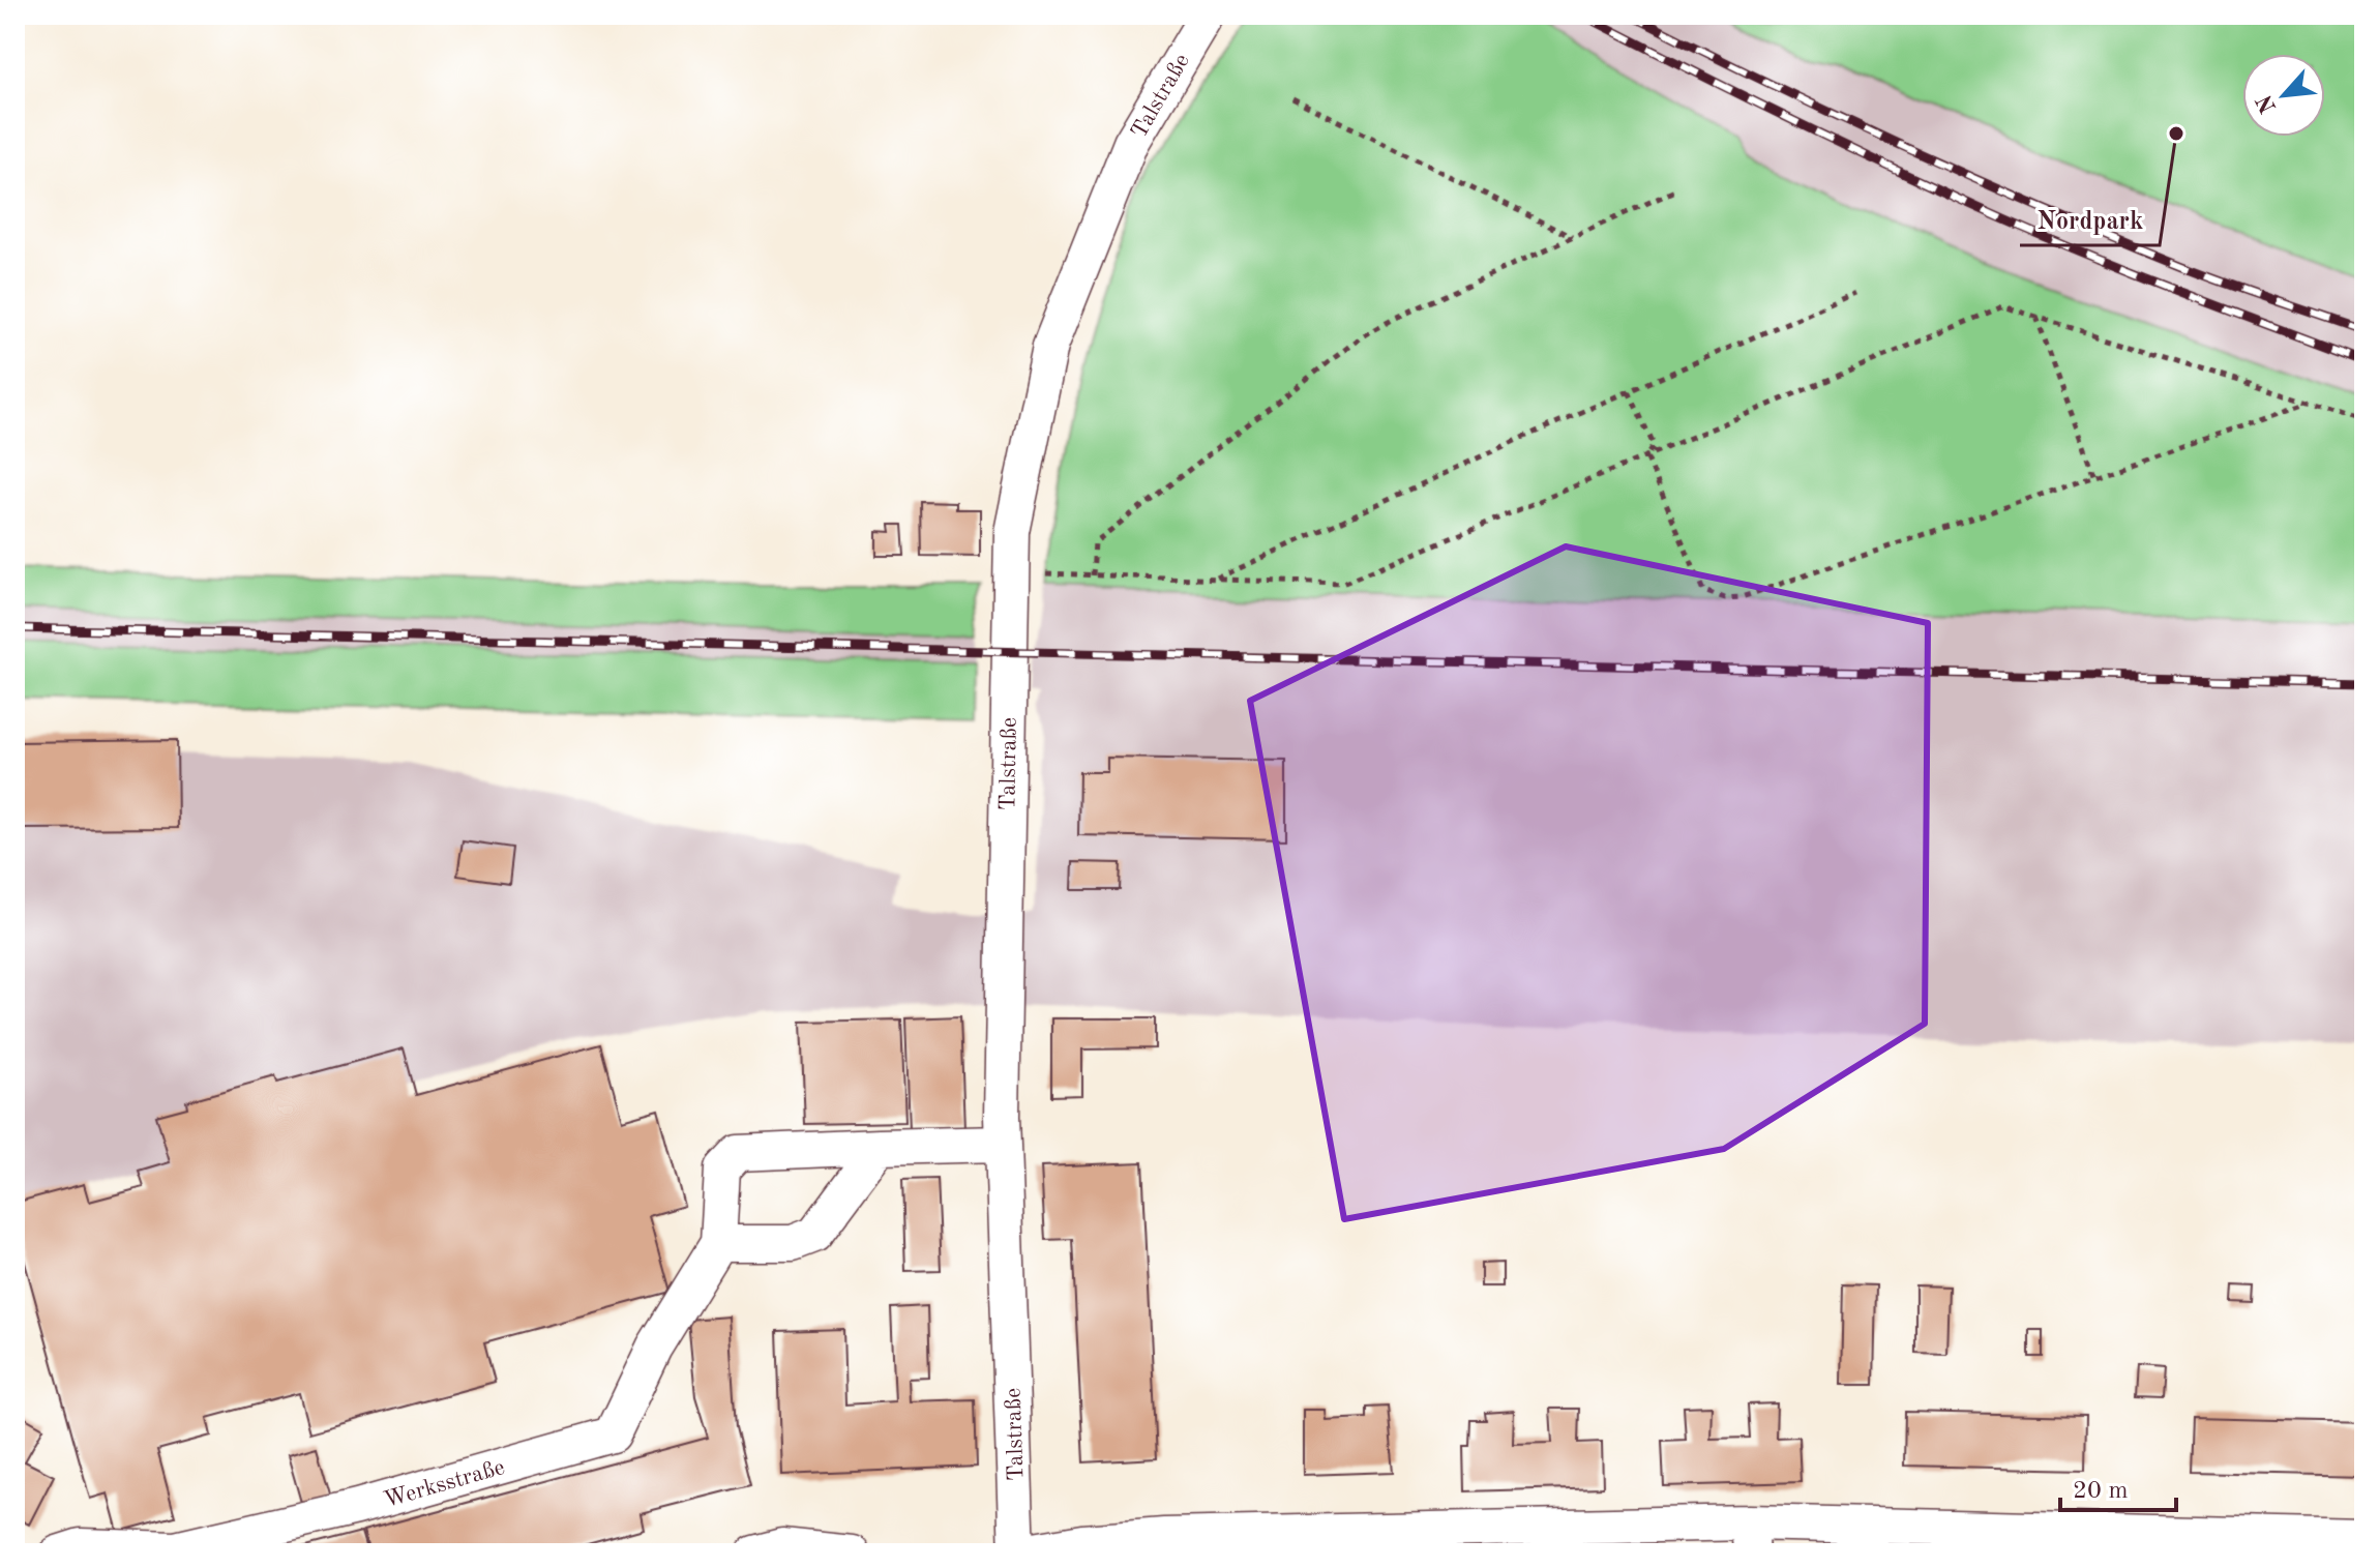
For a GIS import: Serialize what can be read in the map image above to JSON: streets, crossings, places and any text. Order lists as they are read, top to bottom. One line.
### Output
{"streets":{"street":["Talstraße","Werksstraße"]},"crossings":[["Talstraße","Werksstraße"]],"places":["Nordpark"],"scale_bar":"20 m","north":"bottom left"}
